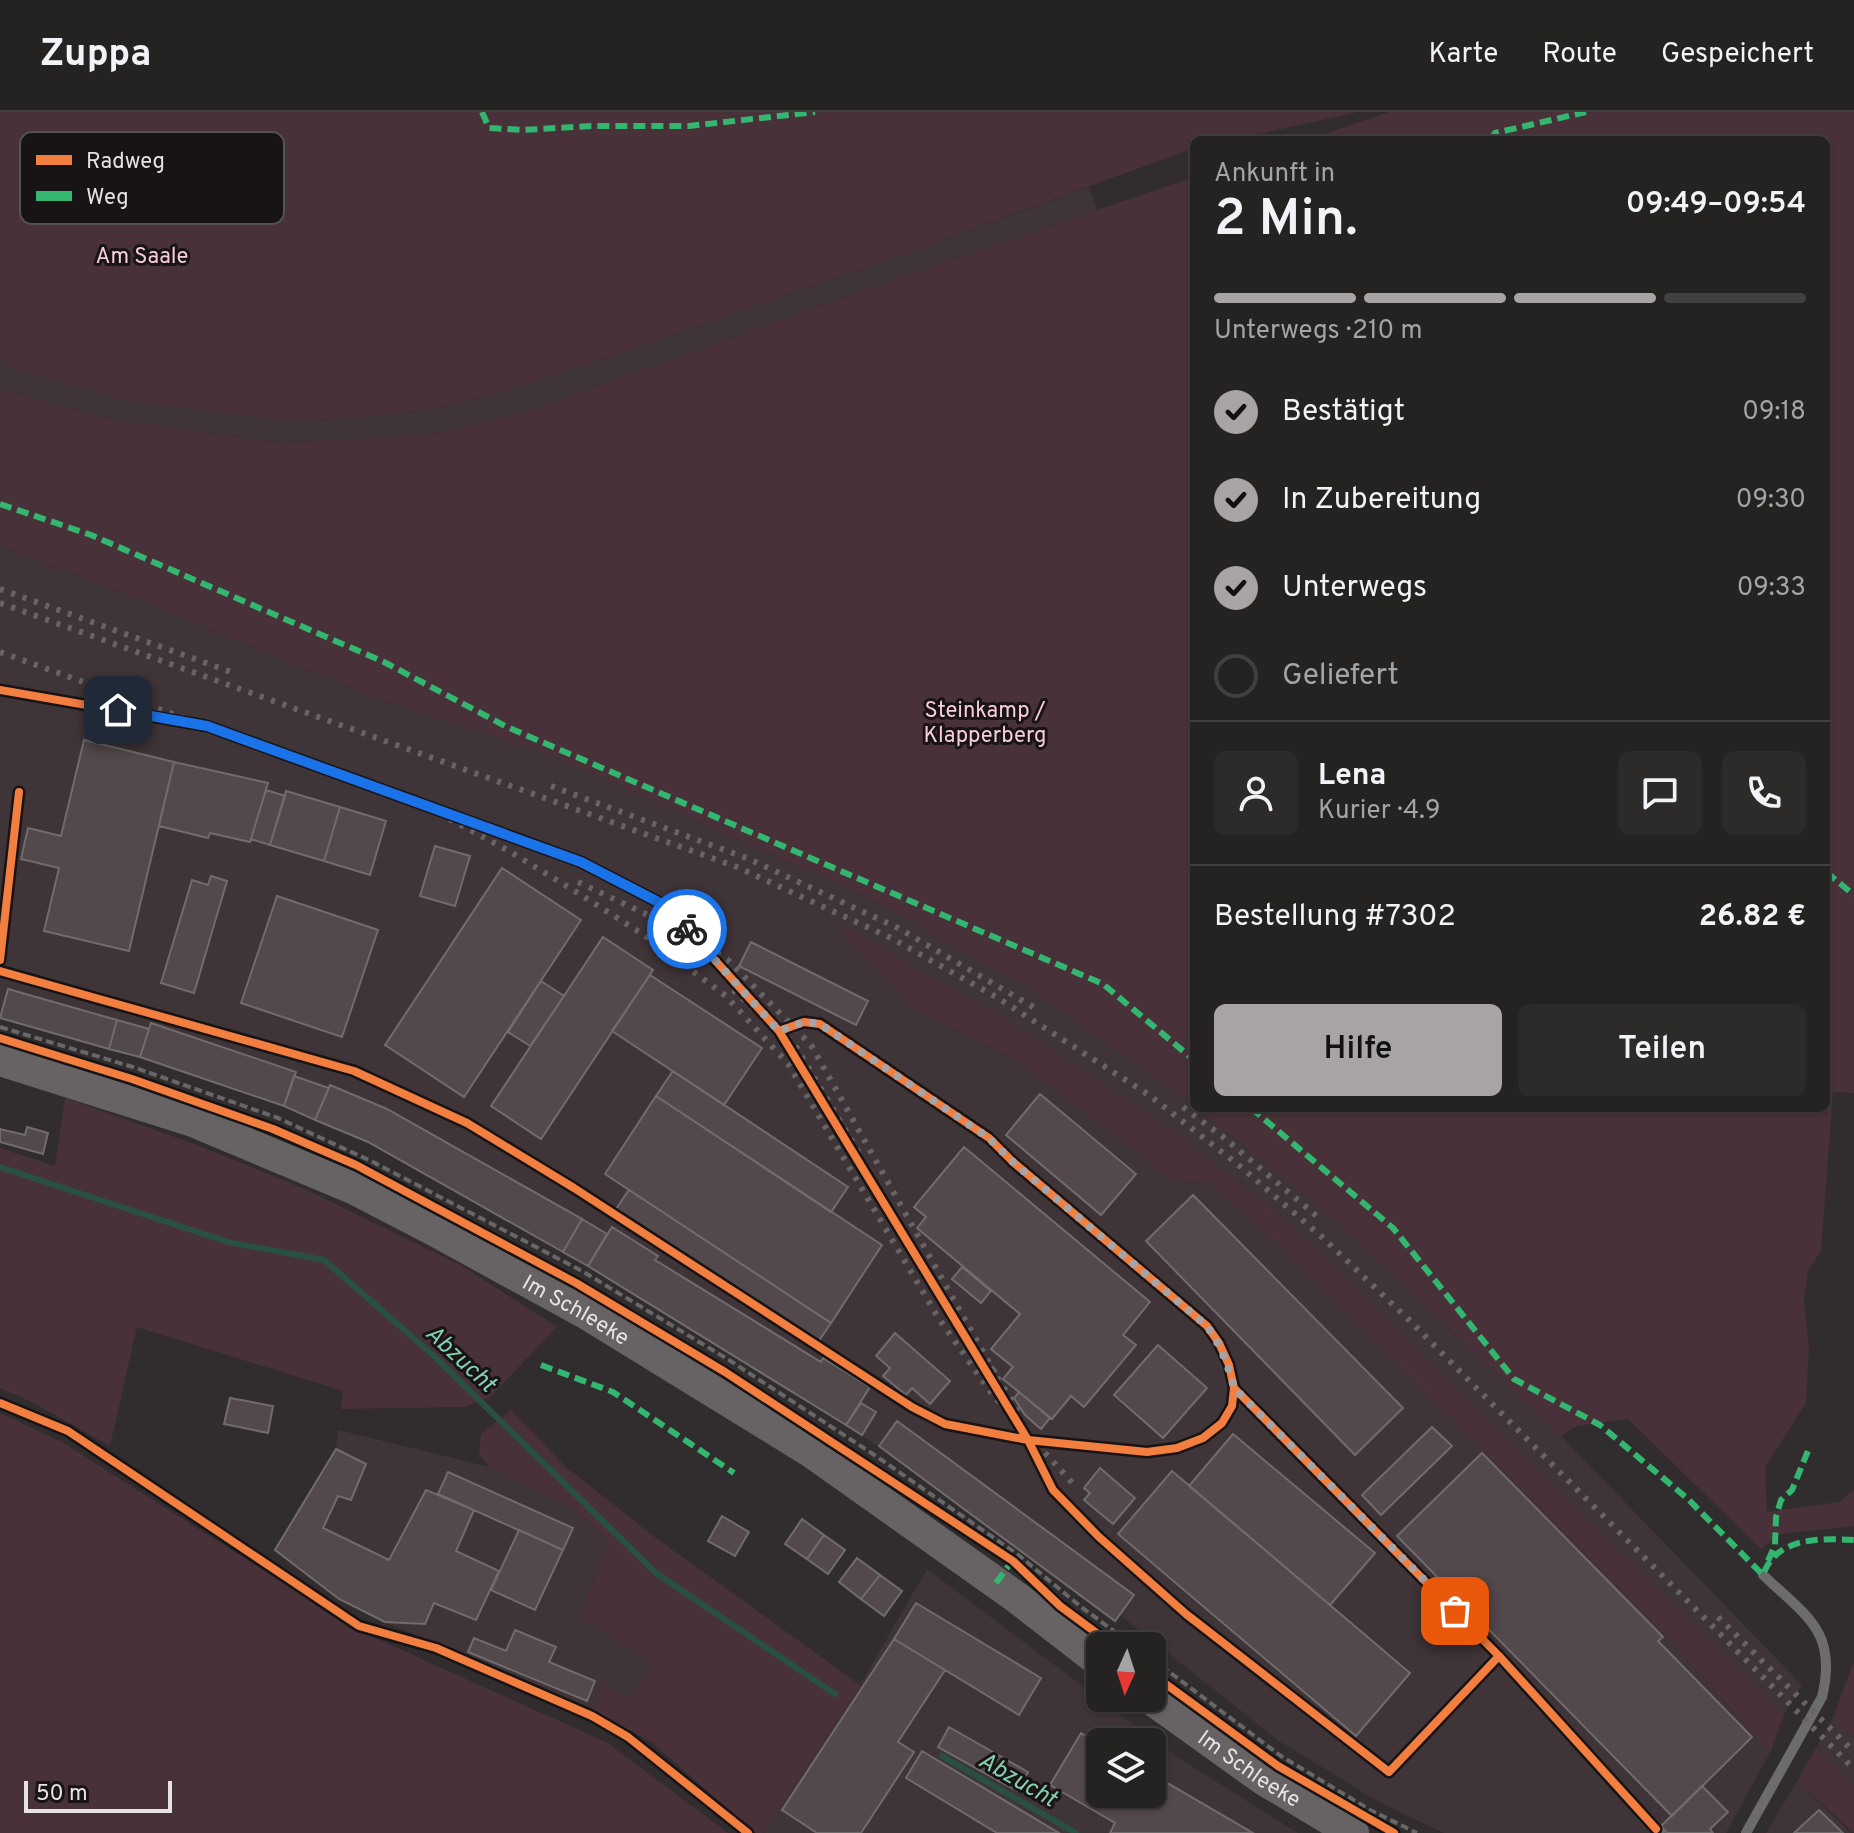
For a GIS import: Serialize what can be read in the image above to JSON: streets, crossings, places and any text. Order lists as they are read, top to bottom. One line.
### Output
{"streets":{"main road":["Im Schleeke"]},"water":["Abzucht"],"parks":["Am Saale","Steinkamp / Klapperberg"],"legend":["Radweg","Weg"],"scale_bar":"50 m","north":"bottom","page":{"header":"Zuppa","nav":["Karte","Route","Gespeichert"],"heading":["2 Min.","Ankunft in","09:49–09:54"],"panel":["Lena","Kurier · 4.9","Bestellung #7302","26.82 €"],"bar":"Unterwegs · 210 m","list":[["Bestätigt","09:18"],["In Zubereitung","09:30"],["Unterwegs","09:33"],"Geliefert"],"buttons":["Hilfe","Teilen"],"scale":"50 m"}}
